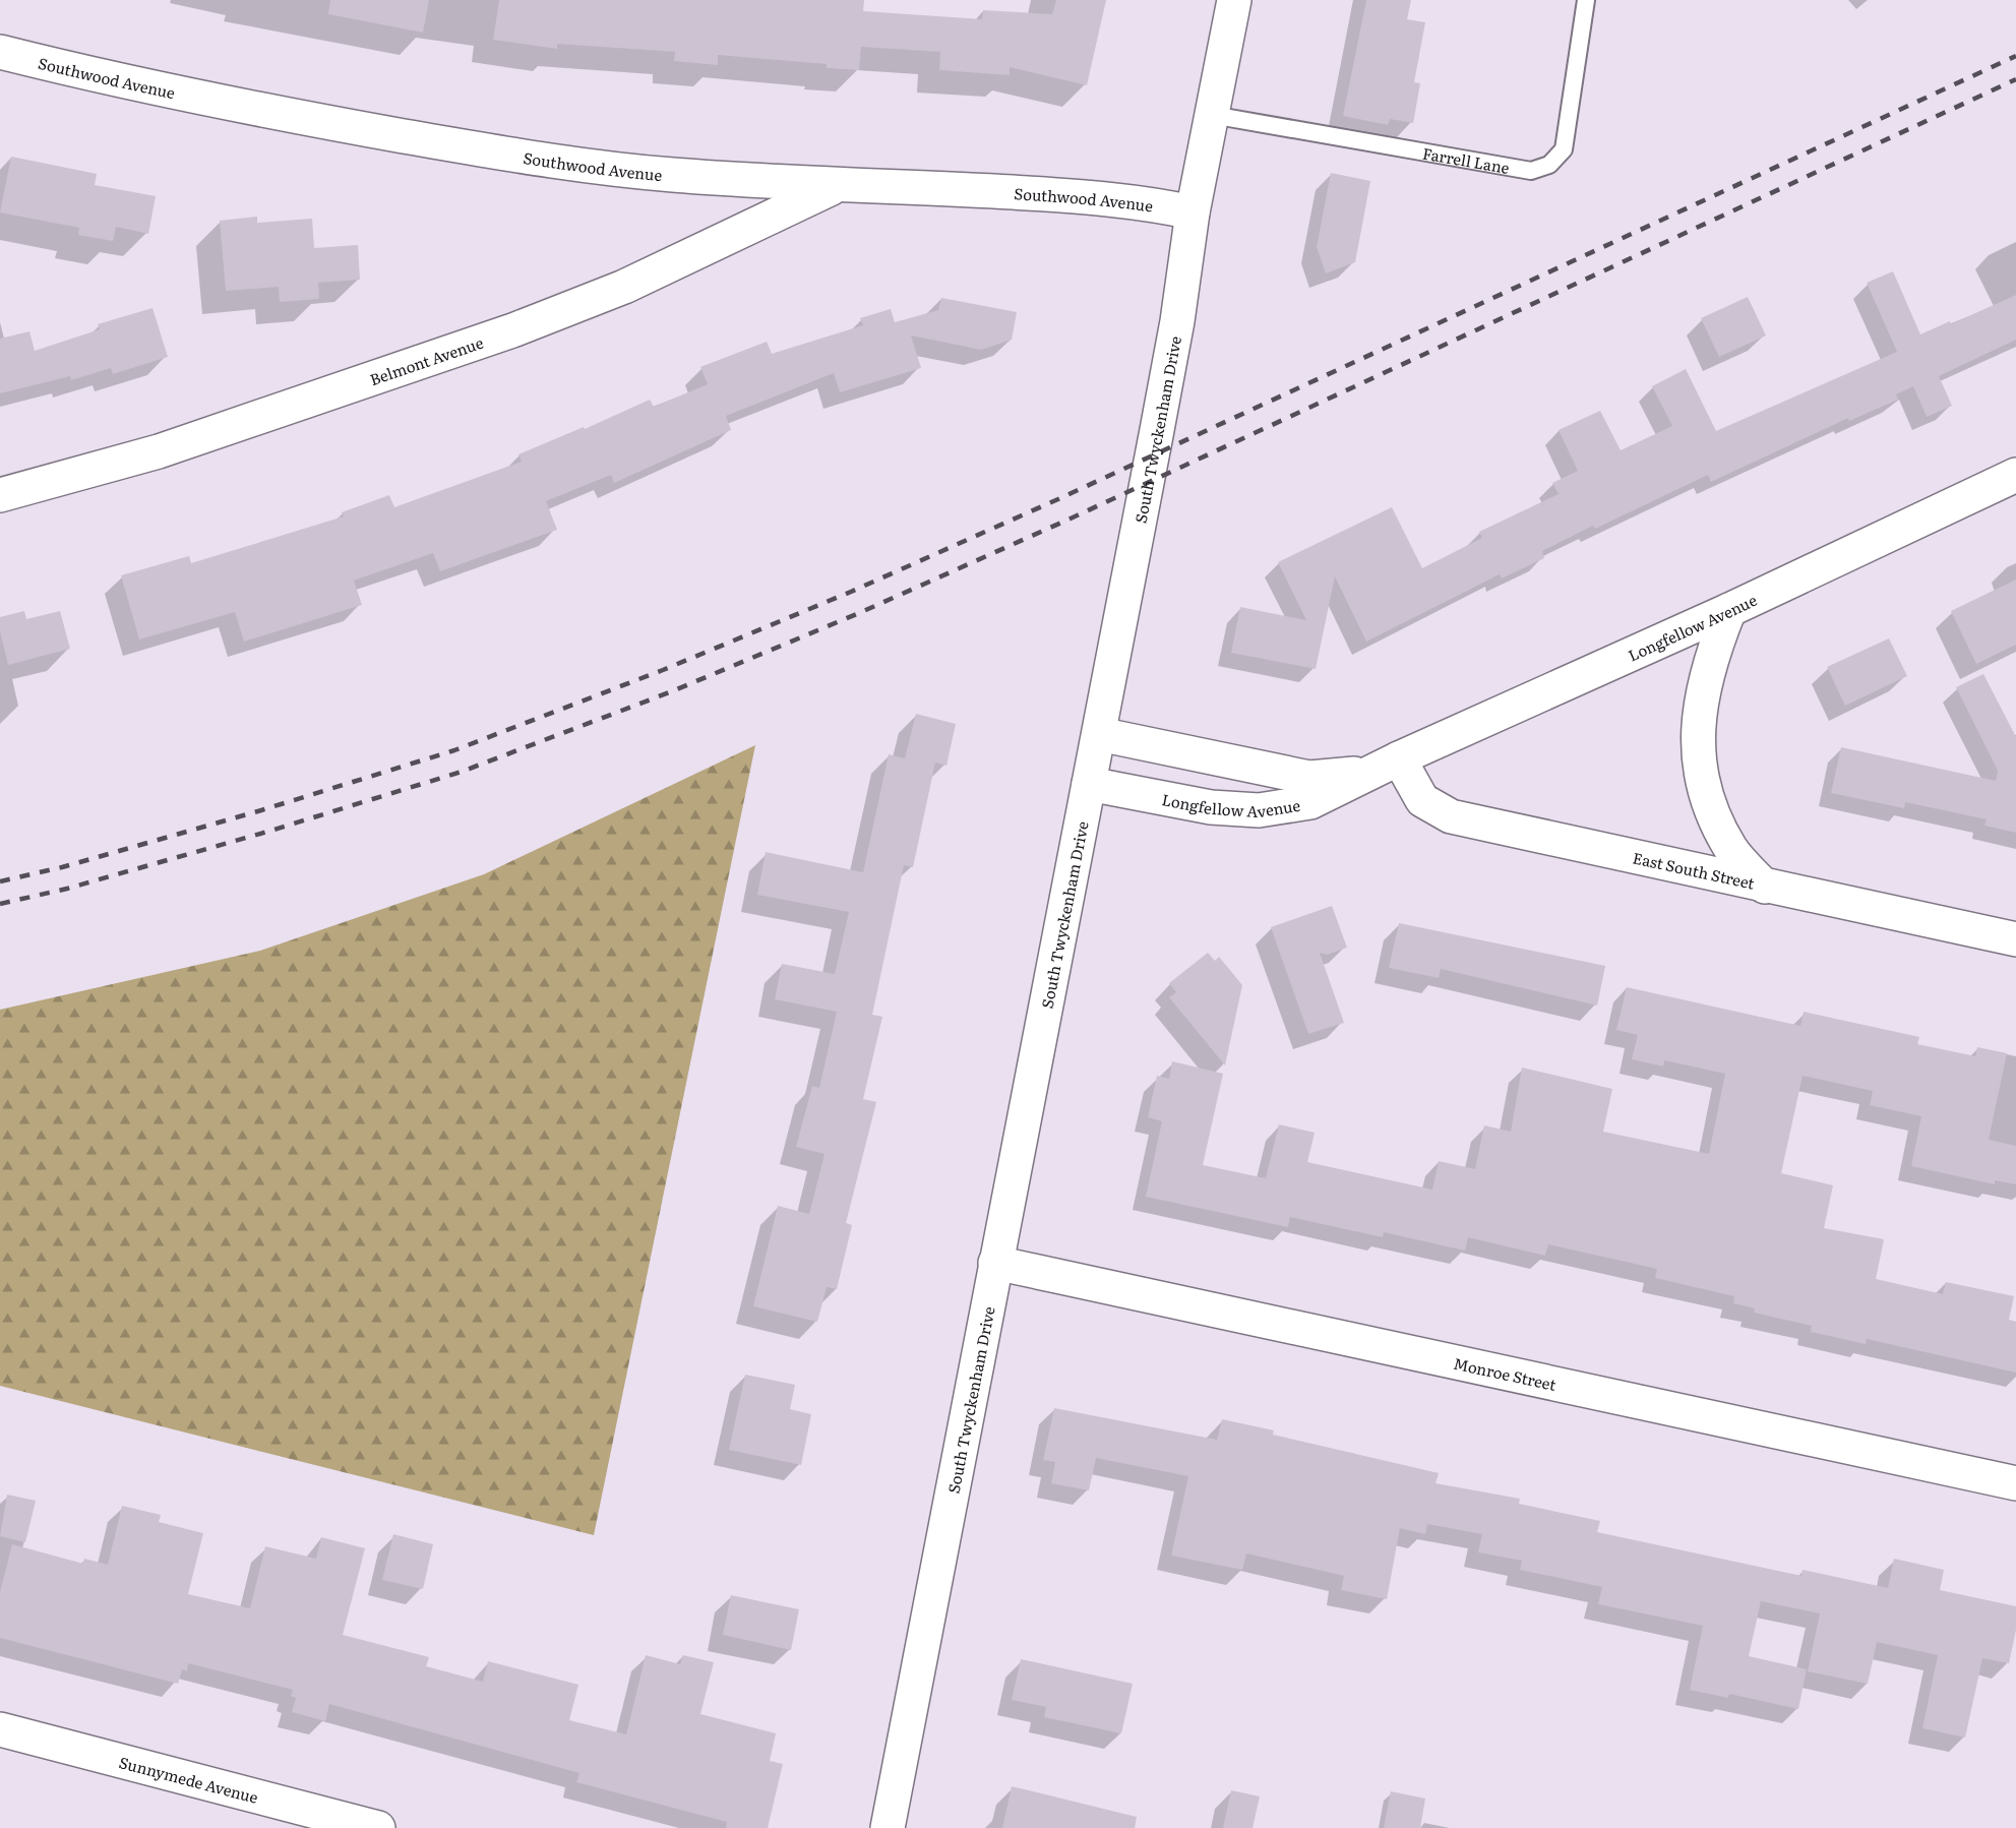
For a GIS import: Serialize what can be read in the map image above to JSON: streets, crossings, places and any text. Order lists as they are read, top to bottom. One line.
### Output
{"streets":{"street":["Southwood Avenue","Belmont Avenue","South Twyckenham Drive","Longfellow Avenue","East South Street","Monroe Street","Sunnymede Avenue"],"lane":["Farrell Lane"]},"crossings":[["Southwood Avenue","Belmont Avenue"],["Southwood Avenue","South Twyckenham Drive"],["Farrell Lane","South Twyckenham Drive"],["South Twyckenham Drive","Longfellow Avenue"],["South Twyckenham Drive","Monroe Street"],["Longfellow Avenue","East South Street"]]}
